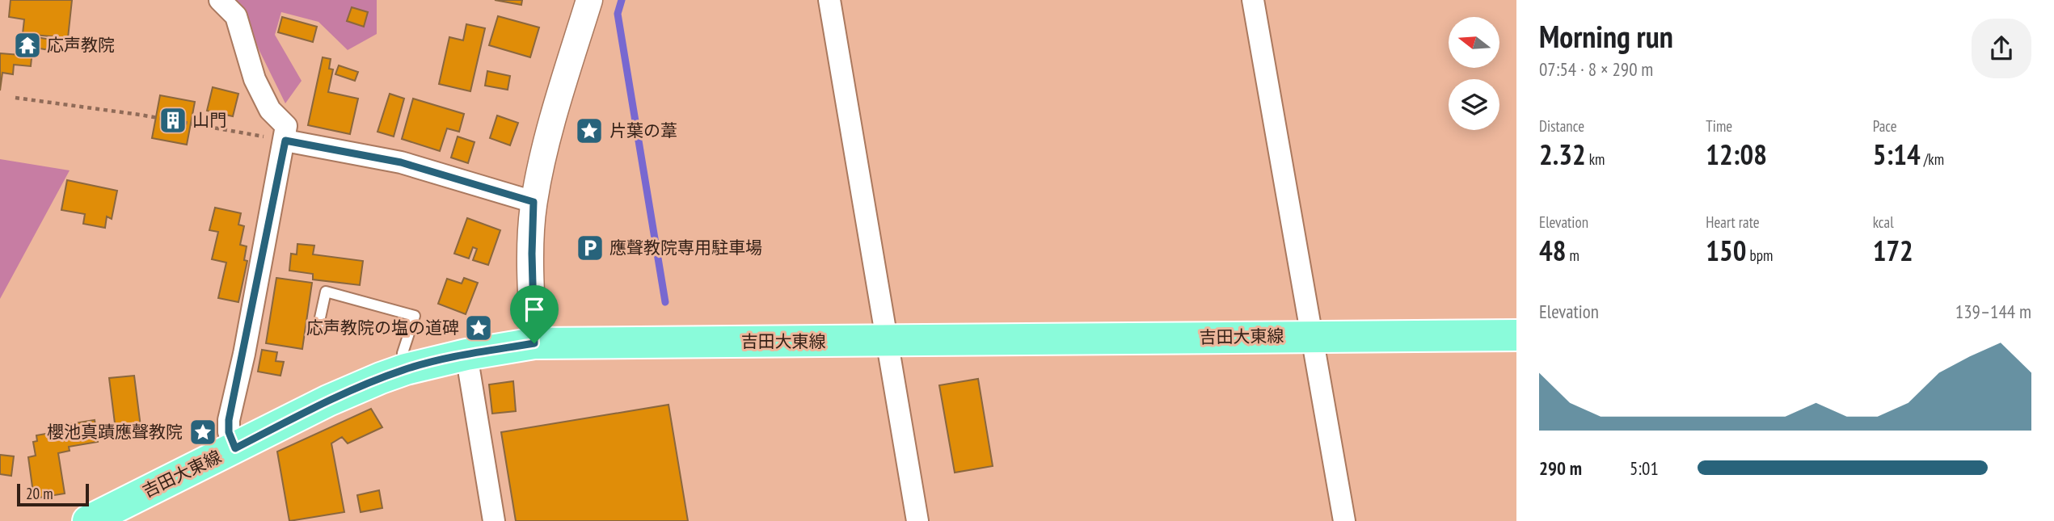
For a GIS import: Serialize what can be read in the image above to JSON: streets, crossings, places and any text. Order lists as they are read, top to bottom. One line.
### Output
{"streets":{"main road":["吉田大東線"]},"places":{"temple":["応声教院"],"building":["山門"],"place":["片葉の葦","応声教院の塩の道碑","櫻池真蹟應聲教院"],"parking":["應聲教院専用駐車場"]},"scale_bar":"20 m","north":"left","page":{"heading":["Morning run","07:54 · 8 × 290 m"],"stats":[["Distance","2.32 km"],["Time","12:08"],["Pace","5:14 /km"],["Elevation","48 m"],["Heart rate","150 bpm"],["kcal","172"]],"chart":["Elevation","139–144 m"],"list":[{"name":"290 m","note":"5:01"}],"scale":"20 m"}}
